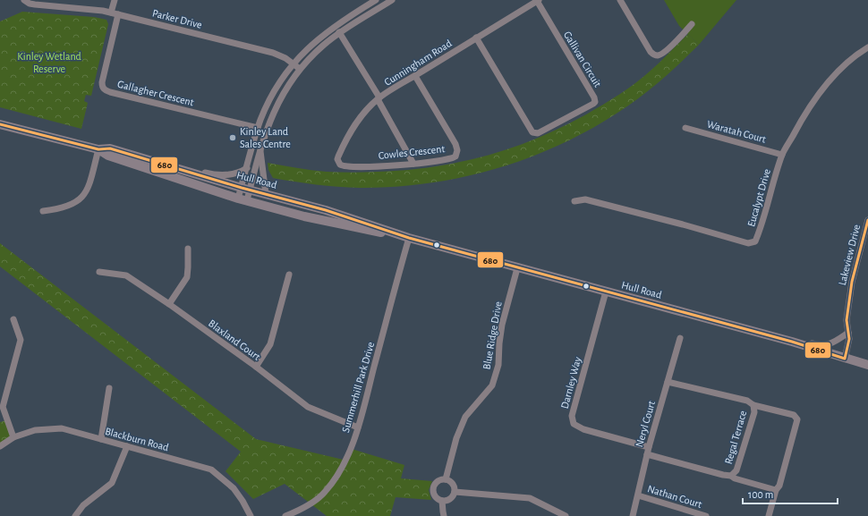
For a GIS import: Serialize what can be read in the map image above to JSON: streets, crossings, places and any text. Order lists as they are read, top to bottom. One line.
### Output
{"streets":{"main road":["Hull Road"],"street":["Parker Drive","Gallivan Circuit","Cunningham Road","Gallagher Crescent","Waratah Court","Cowles Crescent","Eucalypt Drive","Lakeview Drive","Blue Ridge Drive","Blaxland Court","Darnley Way","Summerhill Park Drive","Neryl Court","Regal Terrace","Blackburn Road","Nathan Court"]},"crossings":[["Parker Drive","Gallagher Crescent"],["Gallivan Circuit","Cunningham Road"],["Cunningham Road","Cowles Crescent"],["Waratah Court","Eucalypt Drive"],["Hull Road","Lakeview Drive"],["Hull Road","Blue Ridge Drive"],["Hull Road","Darnley Way"],["Hull Road","Summerhill Park Drive"],["Blaxland Court","Summerhill Park Drive"],["Darnley Way","Neryl Court"],["Darnley Way","Regal Terrace"],["Neryl Court","Regal Terrace"],["Neryl Court","Nathan Court"]],"parks":["Kinley Wetland Reserve"],"places":["Kinley Land Sales Centre"],"lines":["transit line 680"],"scale_bar":"100 m"}
